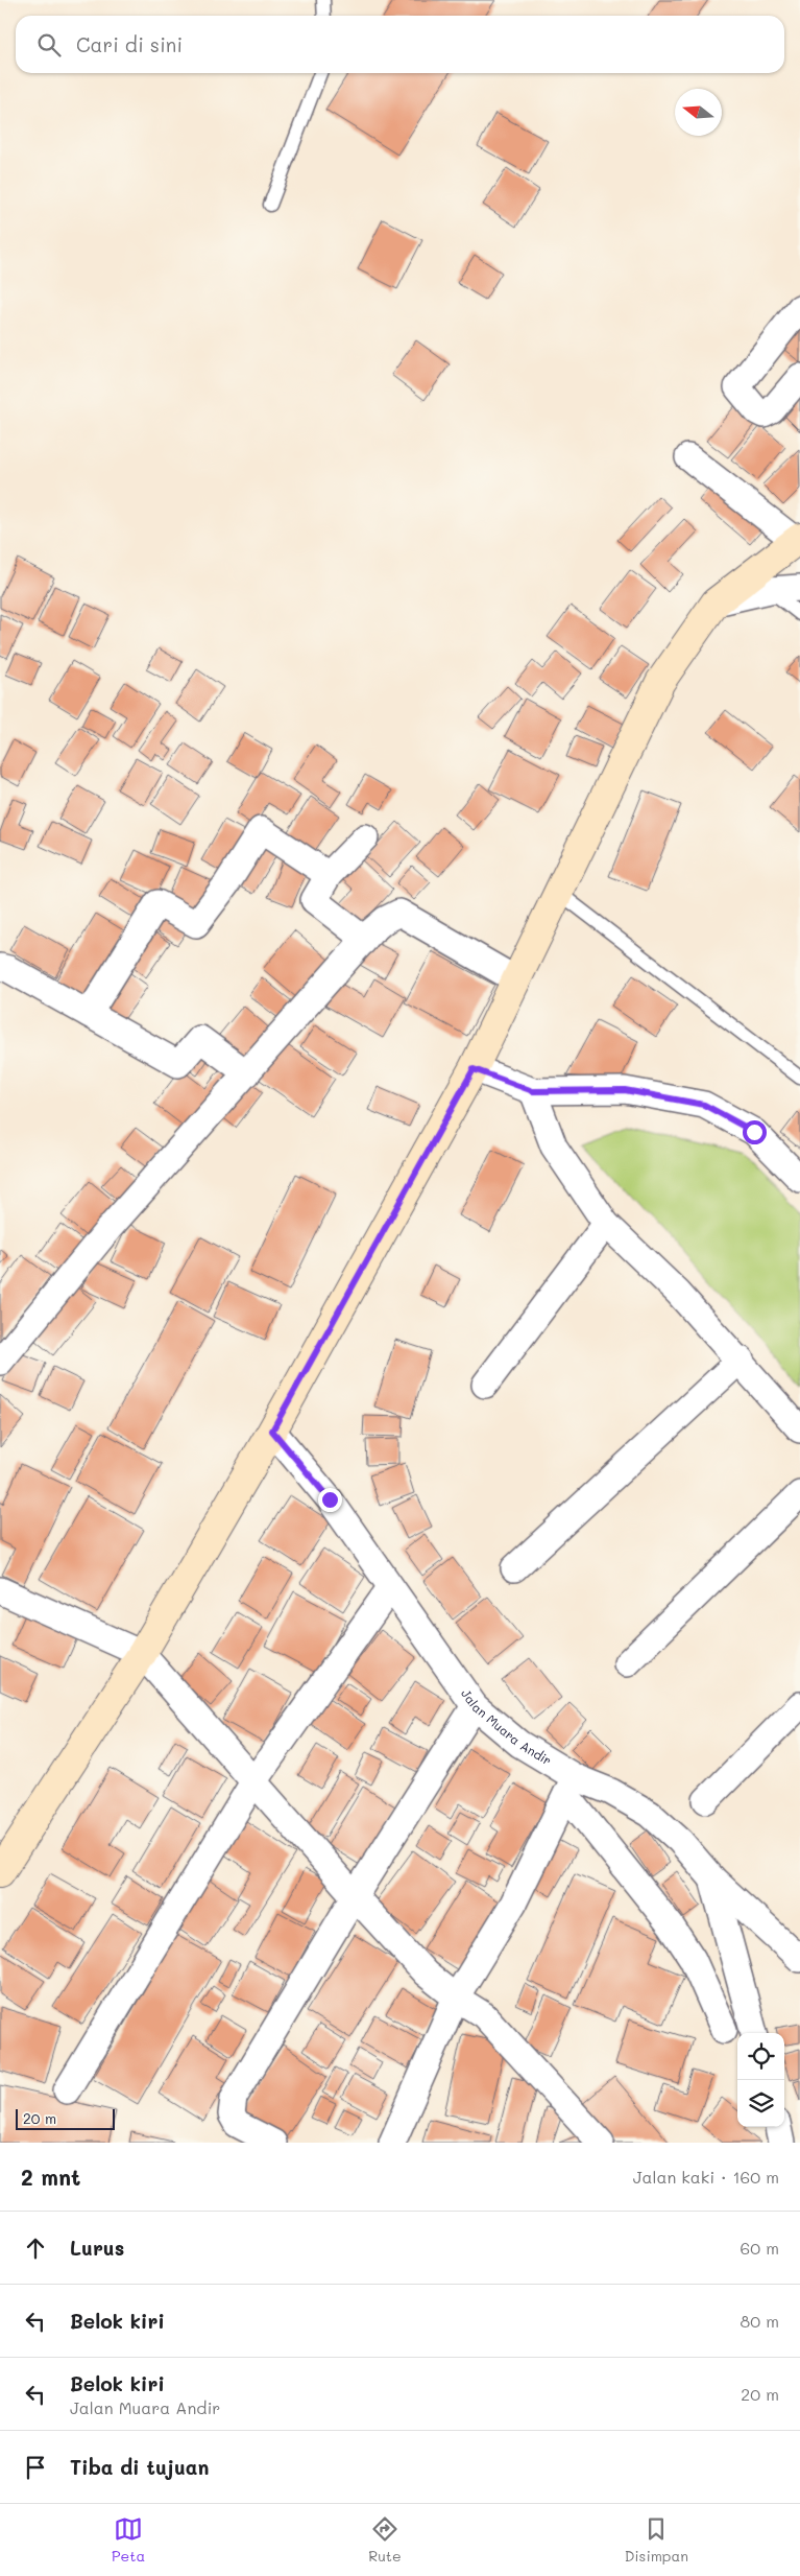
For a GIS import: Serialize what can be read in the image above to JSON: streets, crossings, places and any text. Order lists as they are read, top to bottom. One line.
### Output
{"streets":{"street":["Jalan Muara Andir"]},"scale_bar":"20 m","north":"left","page":{"search":"Cari di sini","scale":"20 m","heading":["2 mnt","Jalan kaki · 160 m"],"list":[["Lurus","60 m"],["Belok kiri","80 m"],["Belok kiri","Jalan Muara Andir","20 m"],"Tiba di tujuan"],"nav":["Peta","Rute","Disimpan"]}}
